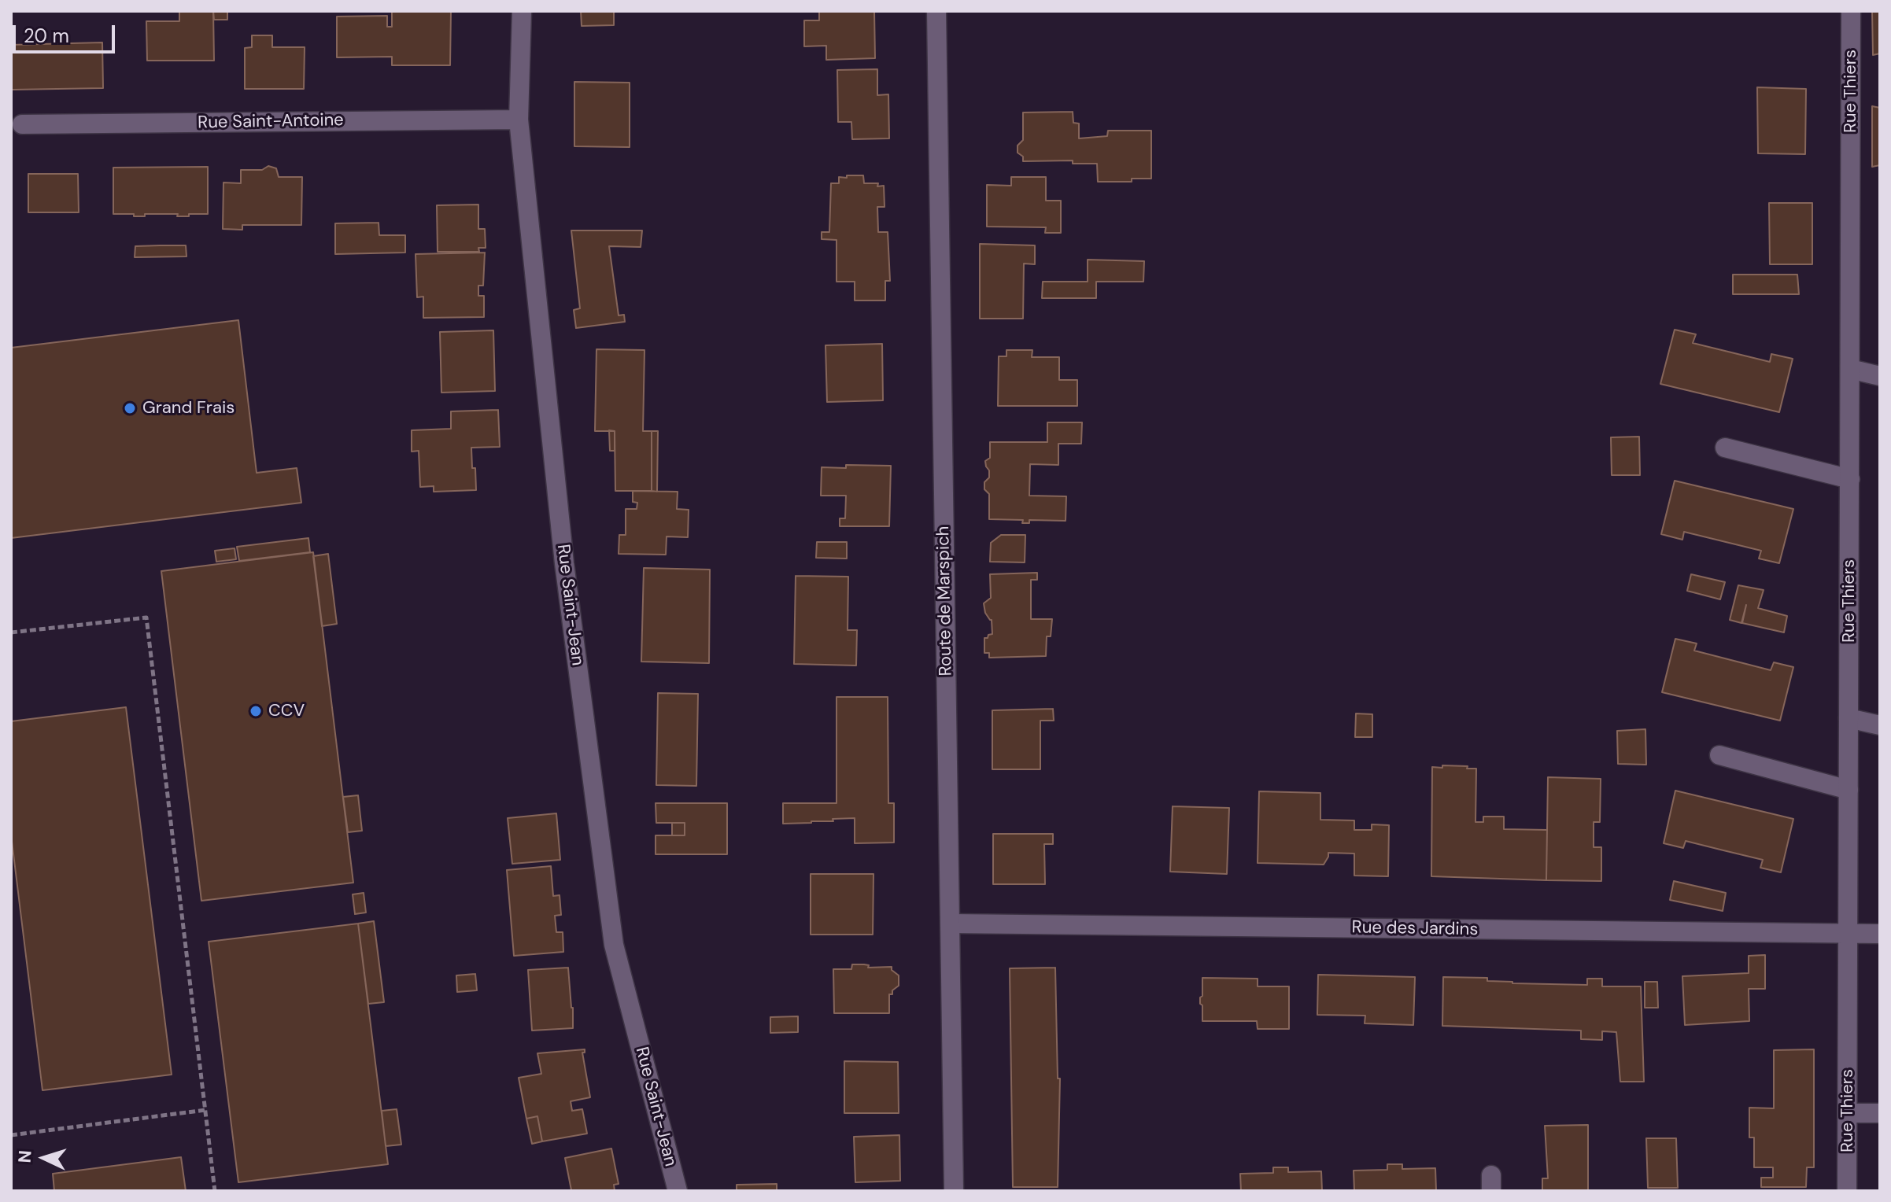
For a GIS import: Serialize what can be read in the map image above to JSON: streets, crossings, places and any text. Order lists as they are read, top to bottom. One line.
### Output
{"streets":{"street":["Rue Thiers","Rue Saint-Antoine","Route de Marspich","Rue Saint-Jean","Rue des Jardins"]},"crossings":[["Rue Thiers","Rue des Jardins"],["Rue Saint-Antoine","Rue Saint-Jean"],["Route de Marspich","Rue des Jardins"]],"places":["Grand Frais","CCV"],"scale_bar":"20 m","north":"left"}
